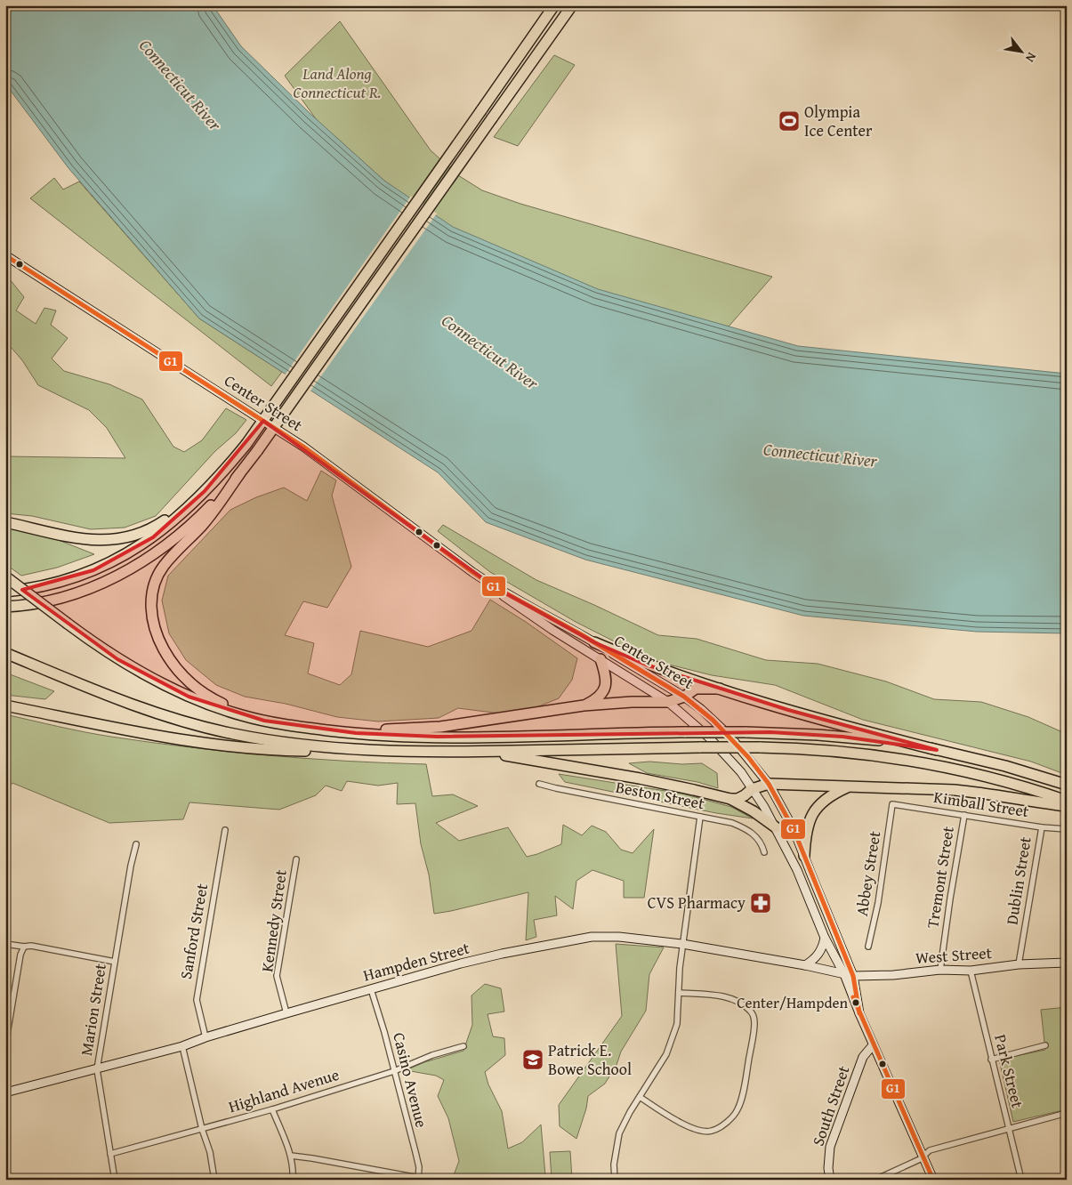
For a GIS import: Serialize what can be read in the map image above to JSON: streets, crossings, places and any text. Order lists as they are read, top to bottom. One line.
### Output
{"streets":{"main road":["Center Street","West Street","Hampden Street","South Street"],"street":["Beston Street","Kimball Street","Abbey Street","Tremont Street","Dublin Street","Kennedy Street","Sanford Street","Marion Street","Park Street","Casino Avenue","Highland Avenue"]},"crossings":[["Center Street","West Street"],["Center Street","Hampden Street"],["Center Street","South Street"],["Kimball Street","Abbey Street"],["Kimball Street","Tremont Street"],["Kimball Street","Dublin Street"],["Tremont Street","West Street"],["Dublin Street","West Street"],["Kennedy Street","Hampden Street"],["Sanford Street","Hampden Street"],["West Street","Hampden Street"],["West Street","Park Street"],["Hampden Street","Marion Street"],["Hampden Street","Casino Avenue"],["Marion Street","Highland Avenue"],["Casino Avenue","Highland Avenue"]],"water":["Connecticut River"],"parks":["Land Along Connecticut R."],"places":{"sports":["Olympia Ice Center"],"pharmacy":["CVS Pharmacy"],"other":["Center/Hampden"],"school or university":["Patrick E. Bowe School"]},"lines":["transit line G1"],"north":"bottom right"}
